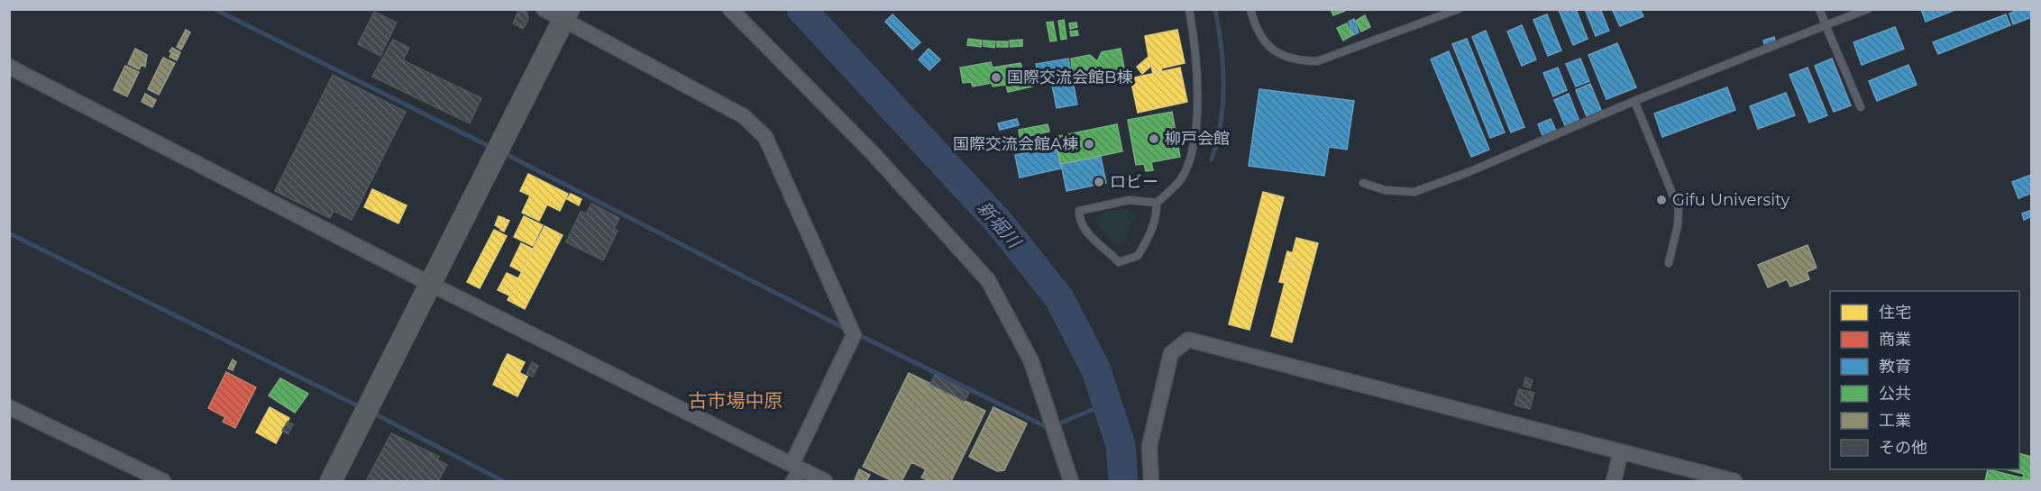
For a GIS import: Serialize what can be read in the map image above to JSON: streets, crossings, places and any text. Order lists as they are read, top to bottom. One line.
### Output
{"districts":["古市場中原"],"water":["新堀川"],"places":["国際交流会館B棟","柳戸会館","国際交流会館A棟","ロビー","Gifu University"],"legend":["住宅","商業","教育","公共","工業","その他"]}
